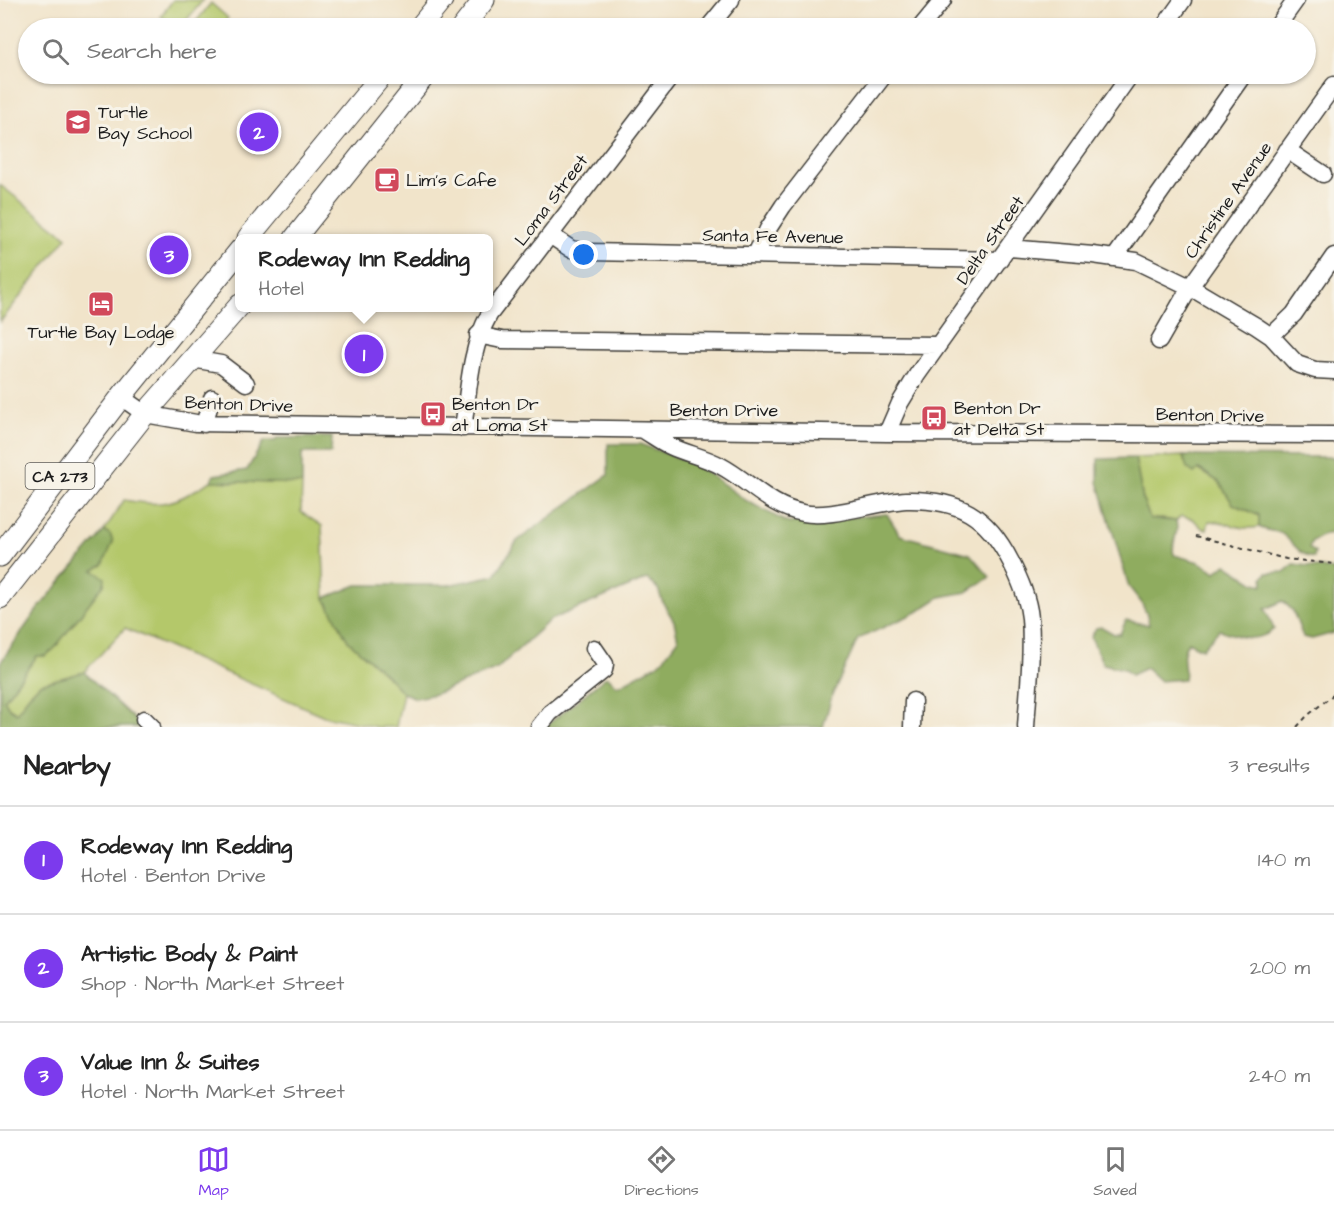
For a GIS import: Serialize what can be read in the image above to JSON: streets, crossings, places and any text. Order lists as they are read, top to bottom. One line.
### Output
{"streets":{"main road":["CA 273"],"street":["Loma Street","Christine Avenue","Santa Fe Avenue","Delta Street","Benton Drive"]},"crossings":[["Loma Street","Santa Fe Avenue"],["Loma Street","Benton Drive"],["Christine Avenue","Santa Fe Avenue"],["Santa Fe Avenue","Delta Street"],["Delta Street","Benton Drive"],["Benton Drive","CA 273"]],"places":{"school or university":["Turtle Bay School"],"cafe":["Lim's Cafe"],"hotel":["Turtle Bay Lodge"],"bus stop":["Benton Dr at Loma St","Benton Dr at Delta St"]},"page":{"search":"Search here","pins":["2","3","1"],"popup":["Rodeway Inn Redding","Hotel"],"heading":["Nearby","3 results"],"list":[{"mark":"1","name":"Rodeway Inn Redding","note":"Hotel · Benton Drive","value":"140 m"},{"mark":"2","name":"Artistic Body & Paint","note":"Shop · North Market Street","value":"200 m"},{"mark":"3","name":"Value Inn & Suites","note":"Hotel · North Market Street","value":"240 m"}],"nav":["Map","Directions","Saved"]}}
